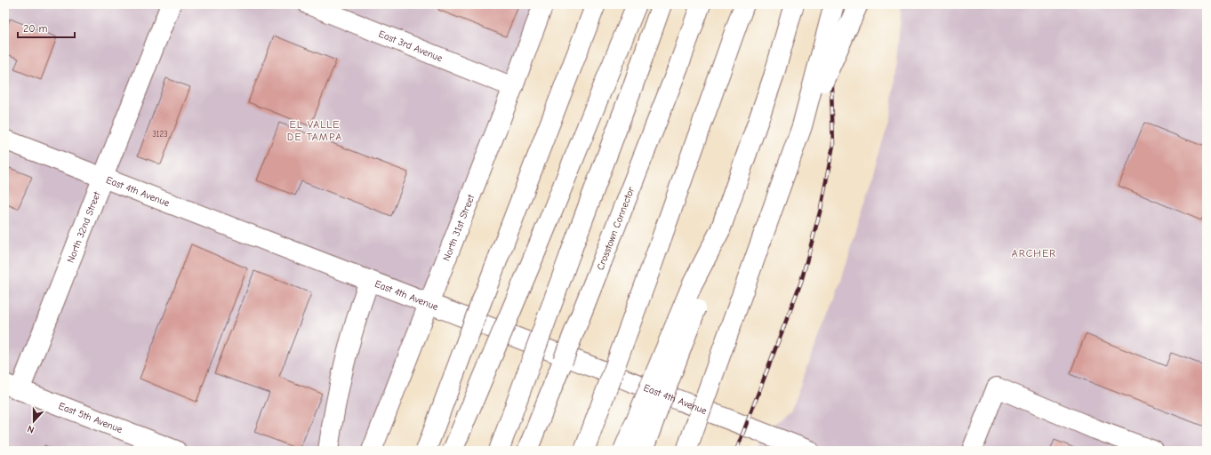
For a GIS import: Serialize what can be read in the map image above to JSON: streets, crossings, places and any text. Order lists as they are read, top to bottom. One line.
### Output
{"streets":{"main road":["East 3rd Avenue","East 4th Avenue","North 32nd Street","North 31st Street","Crosstown Connector","East 5th Avenue"]},"crossings":[["East 3rd Avenue","North 31st Street"],["East 4th Avenue","North 32nd Street"],["East 4th Avenue","North 31st Street"],["North 32nd Street","East 5th Avenue"]],"districts":["EL VALLE DE TAMPA","ARCHER"],"house_numbers":["3123"],"scale_bar":"20 m","north":"bottom"}
